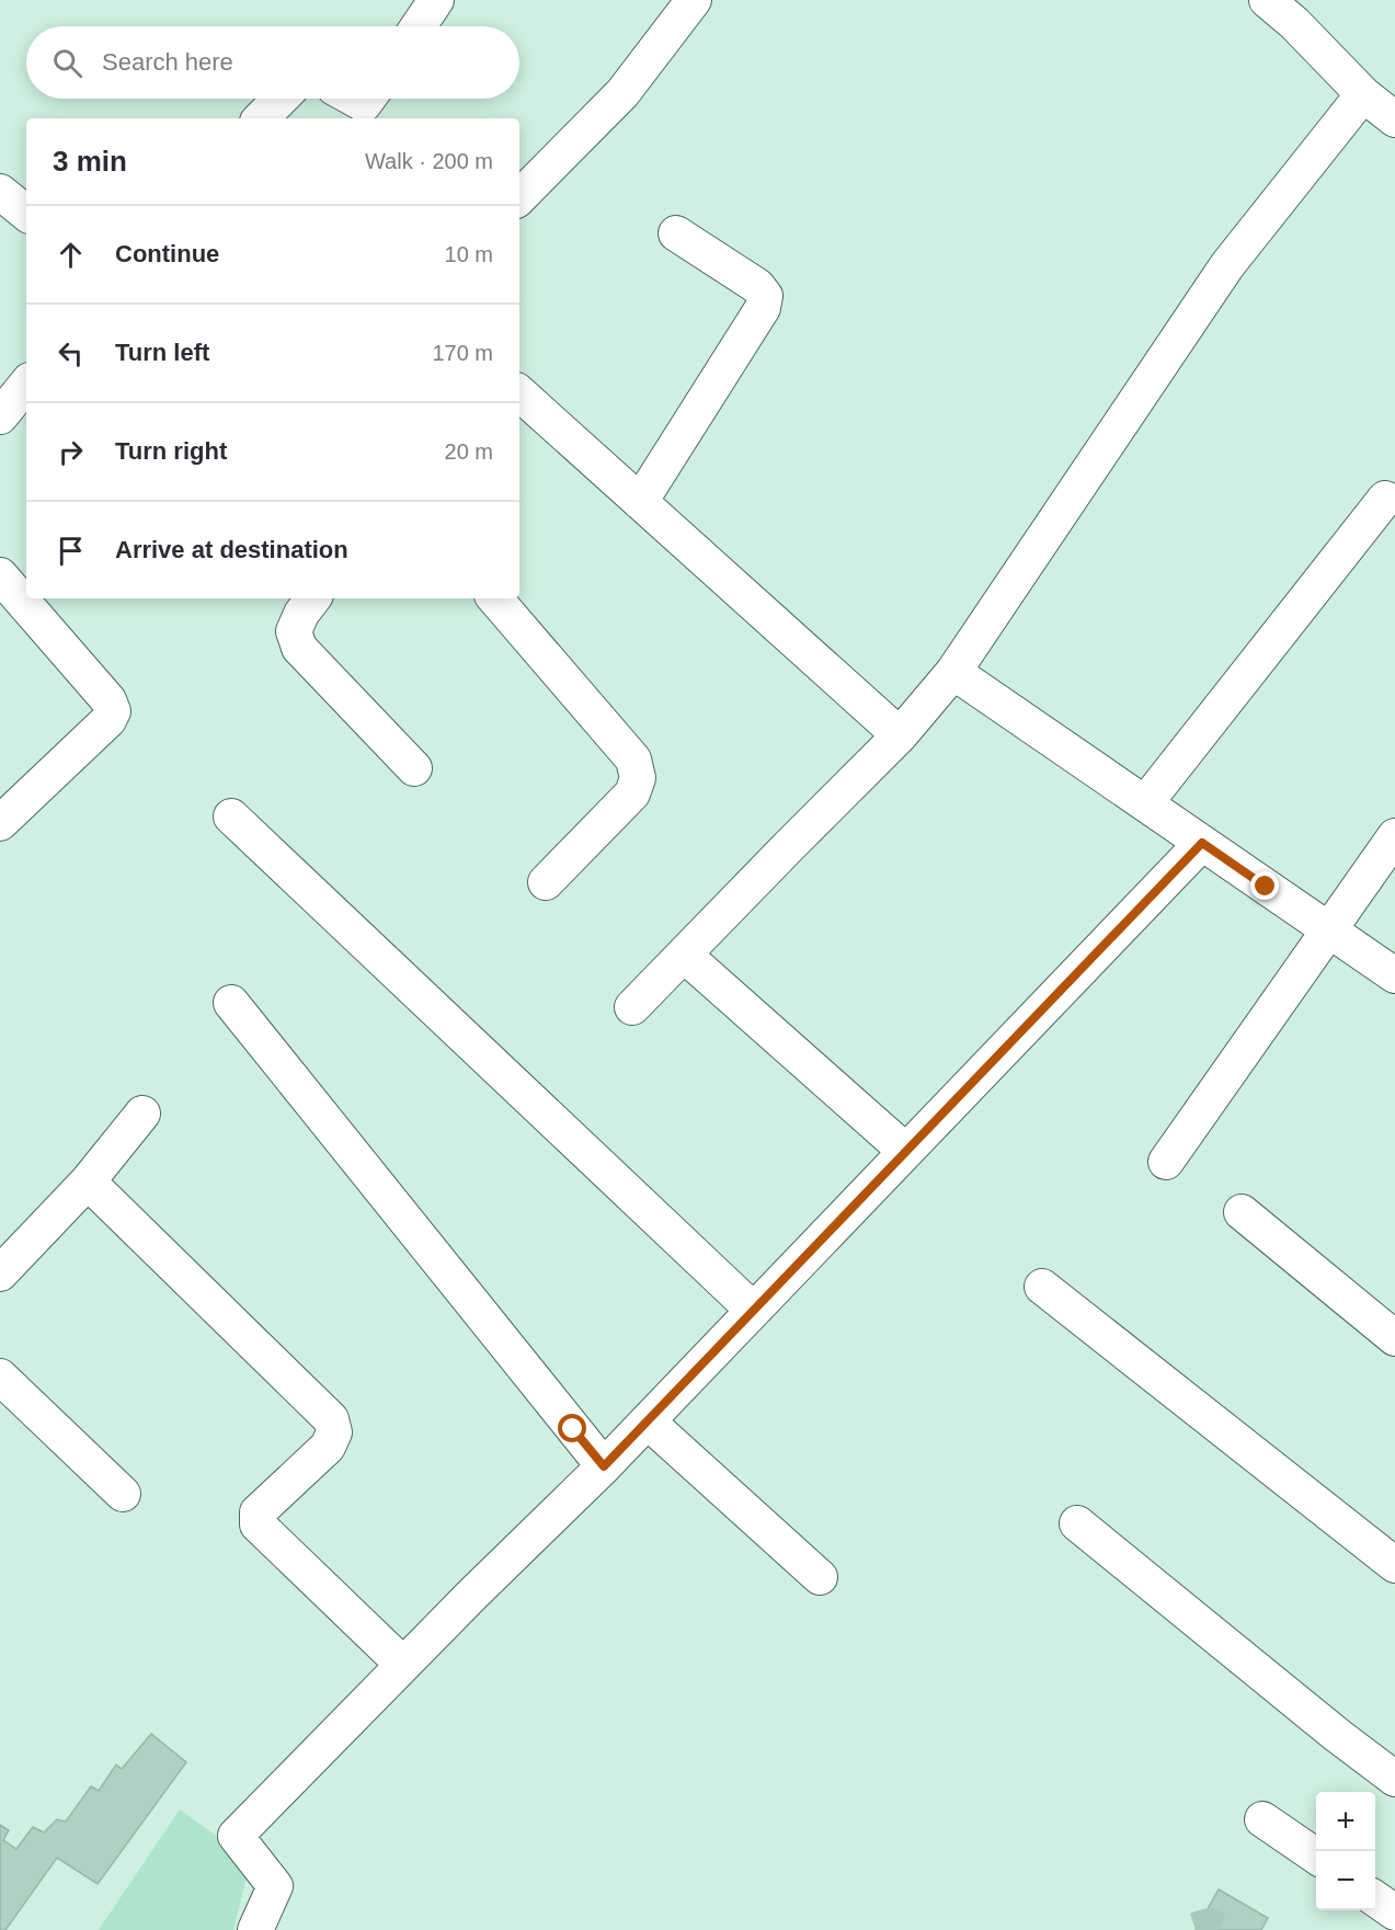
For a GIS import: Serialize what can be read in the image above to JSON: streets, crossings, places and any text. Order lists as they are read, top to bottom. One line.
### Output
{"page":{"search":"Search here","heading":["3 min","Walk · 200 m"],"list":[["Continue","10 m"],["Turn left","170 m"],["Turn right","20 m"],"Arrive at destination"],"map_buttons":["+","−"]}}
